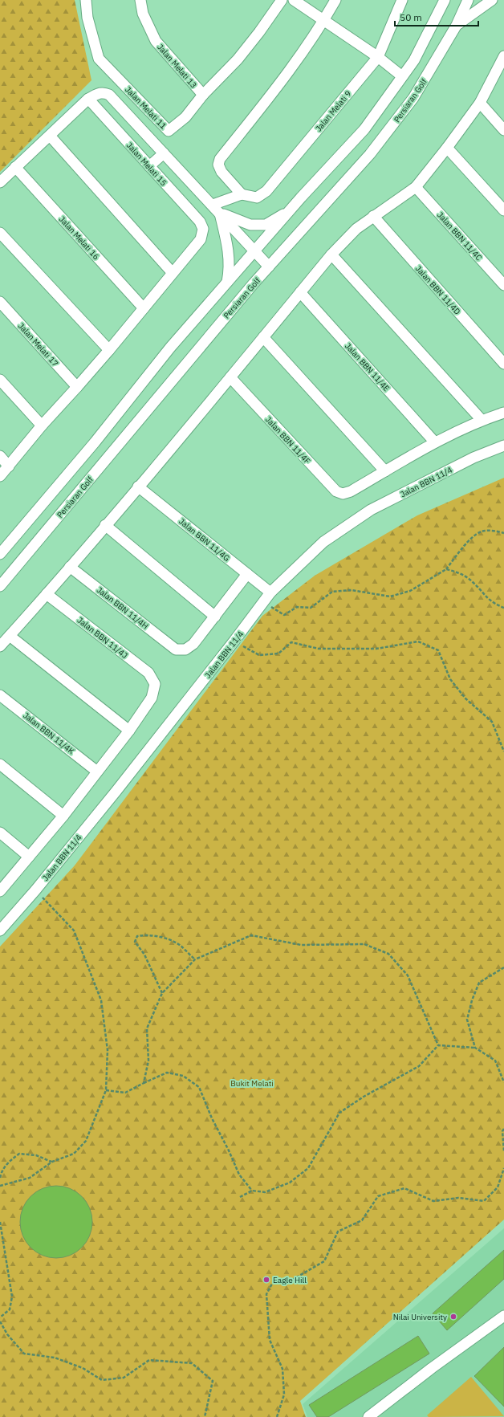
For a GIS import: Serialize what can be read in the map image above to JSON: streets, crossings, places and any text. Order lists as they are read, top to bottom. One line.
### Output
{"streets":{"street":["Jalan Melati 13","Persiaran Golf","Jalan Melati 11","Jalan Melati 9","Jalan Melati 15","Jalan BBN 11/4C","Jalan Melati 16","Jalan BBN 11/4D","Jalan Melati 17","Jalan BBN 11/4E","Jalan BBN 11/4F","Jalan BBN 11/4","Jalan BBN 11/4G","Jalan BBN 11/4H","Jalan BBN 11/4J","Jalan BBN 11/4K"]},"crossings":[["Jalan Melati 13","Jalan Melati 11"],["Jalan BBN 11/4","Jalan BBN 11/4G"]],"parks":["Bukit Melati"],"places":["Eagle Hill","Nilai University"],"scale_bar":"50 m"}
